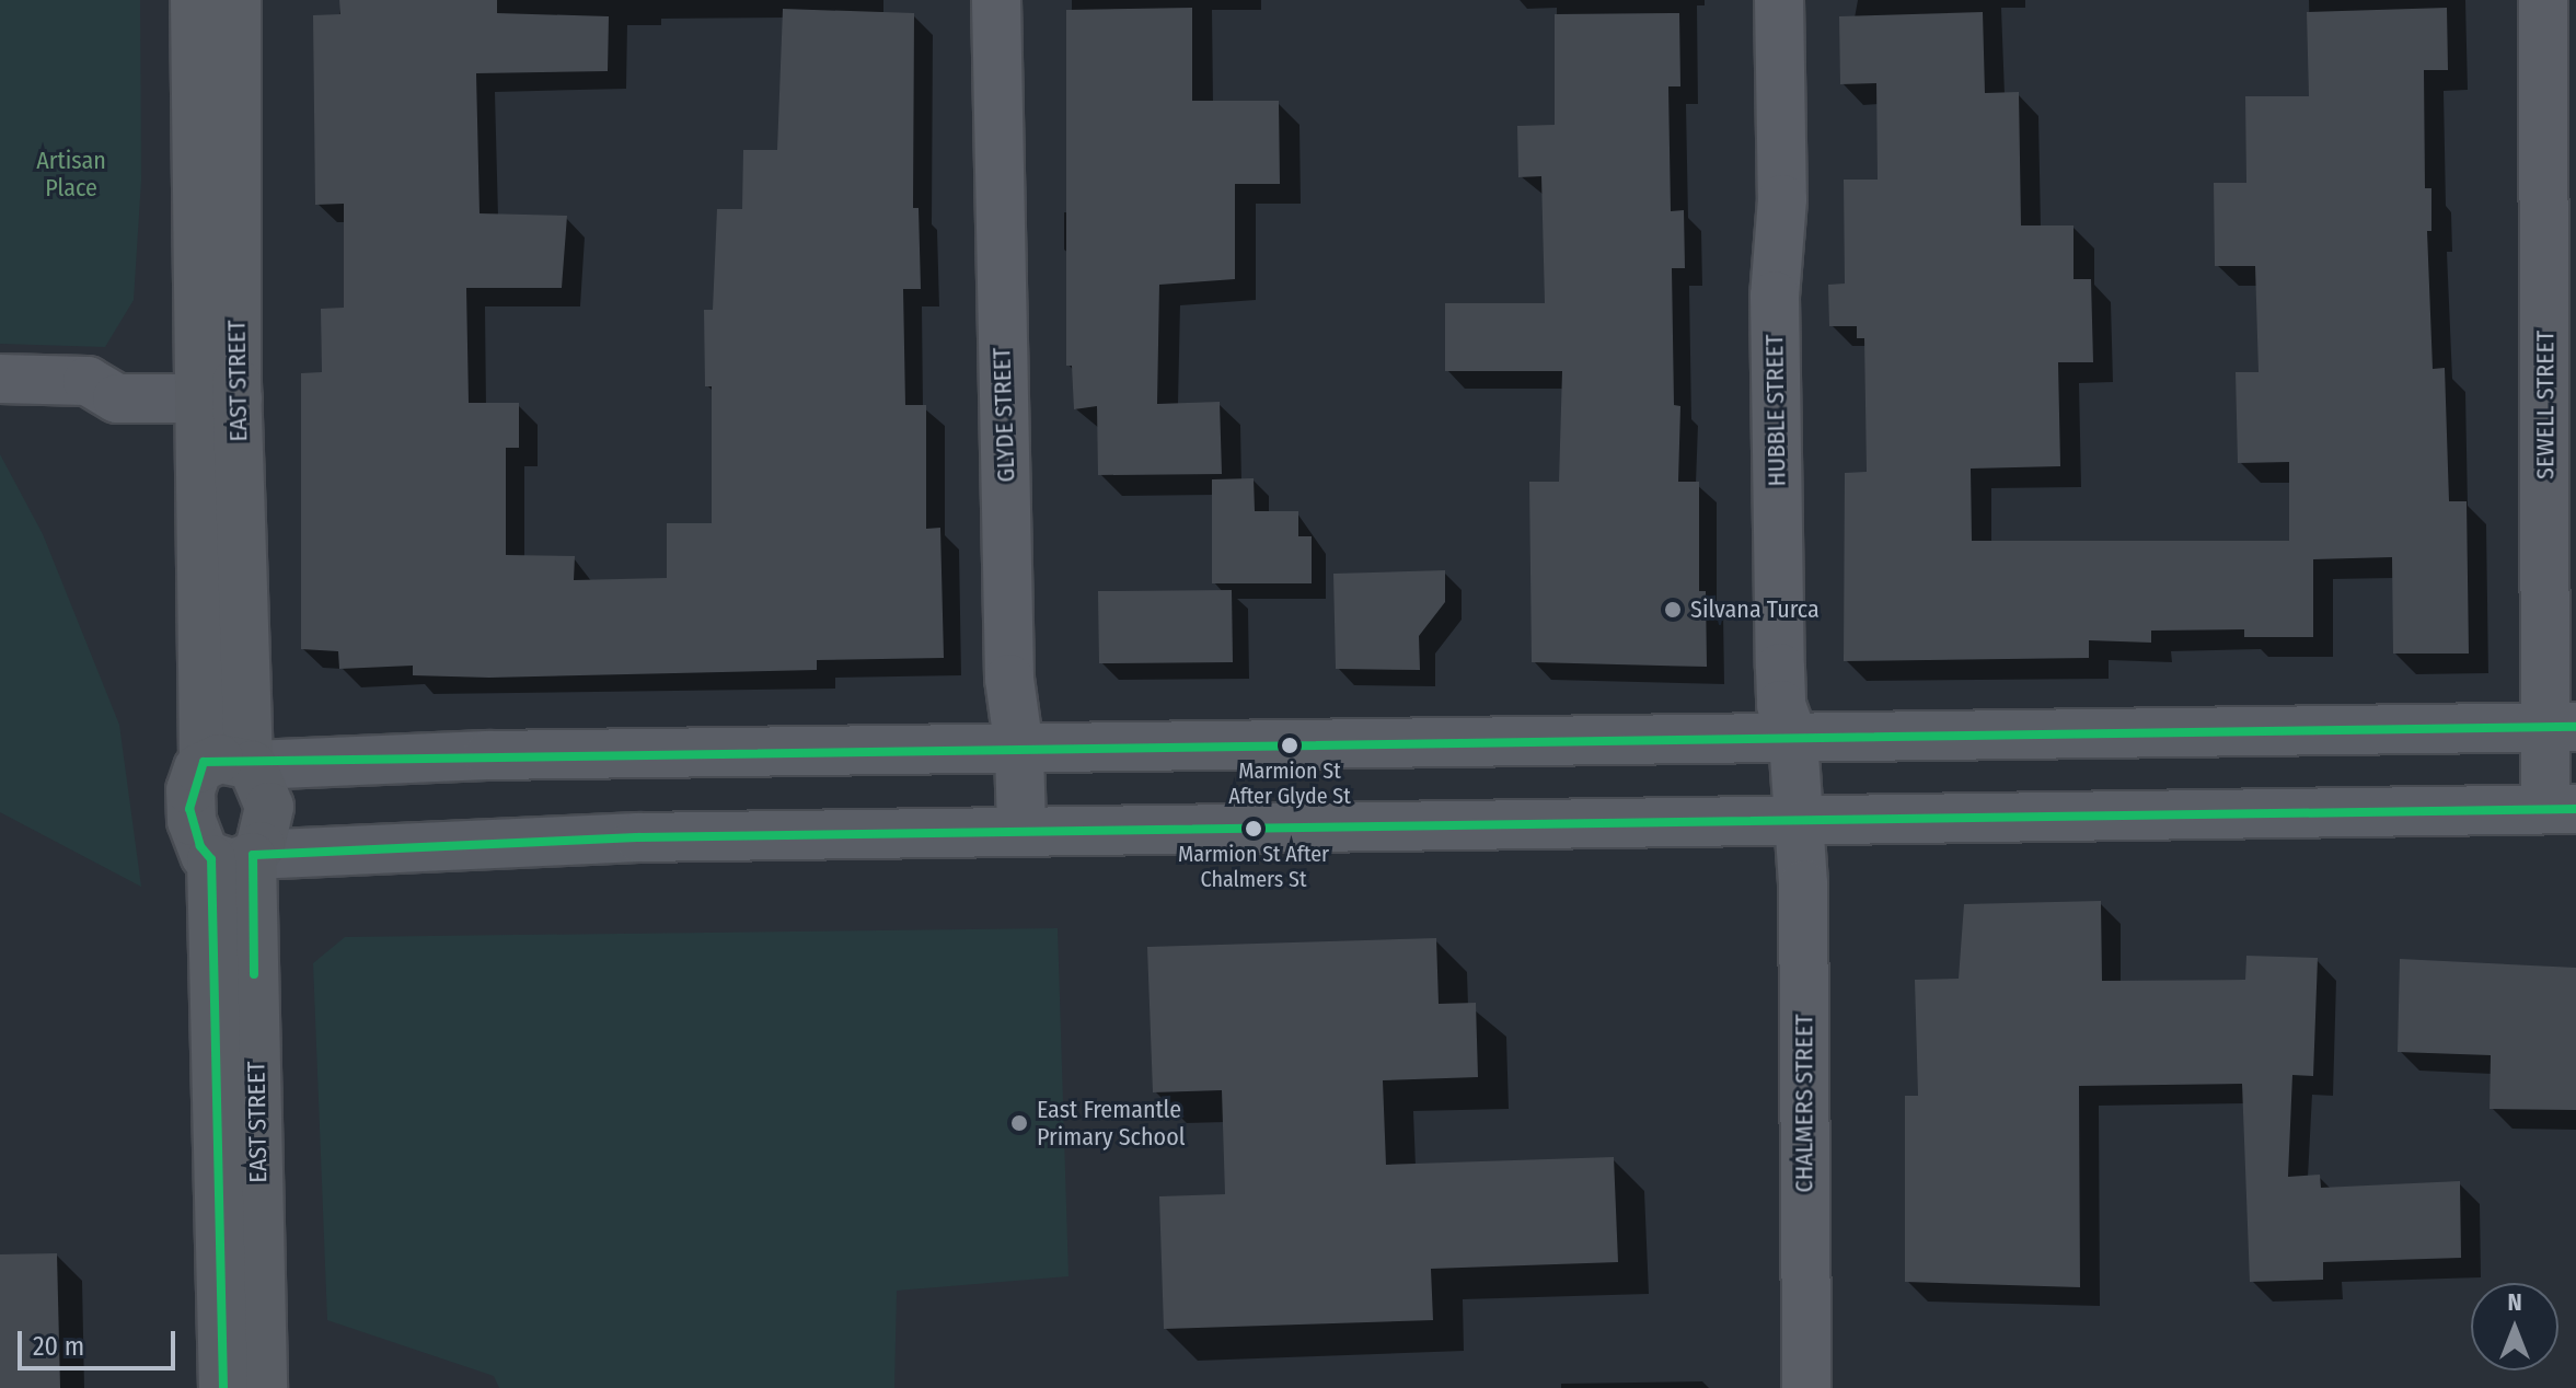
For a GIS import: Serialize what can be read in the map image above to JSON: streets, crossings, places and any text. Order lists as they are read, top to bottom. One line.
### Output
{"streets":{"street":["EAST STREET","SEWELL STREET","HUBBLE STREET","GLYDE STREET","CHALMERS STREET"]},"crossings":[["HUBBLE STREET","CHALMERS STREET"]],"parks":["Artisan Place"],"places":["Silvana Turca","Marmion St After Glyde St","Marmion St After Chalmers St","East Fremantle Primary School"],"scale_bar":"20 m","north":"top"}
